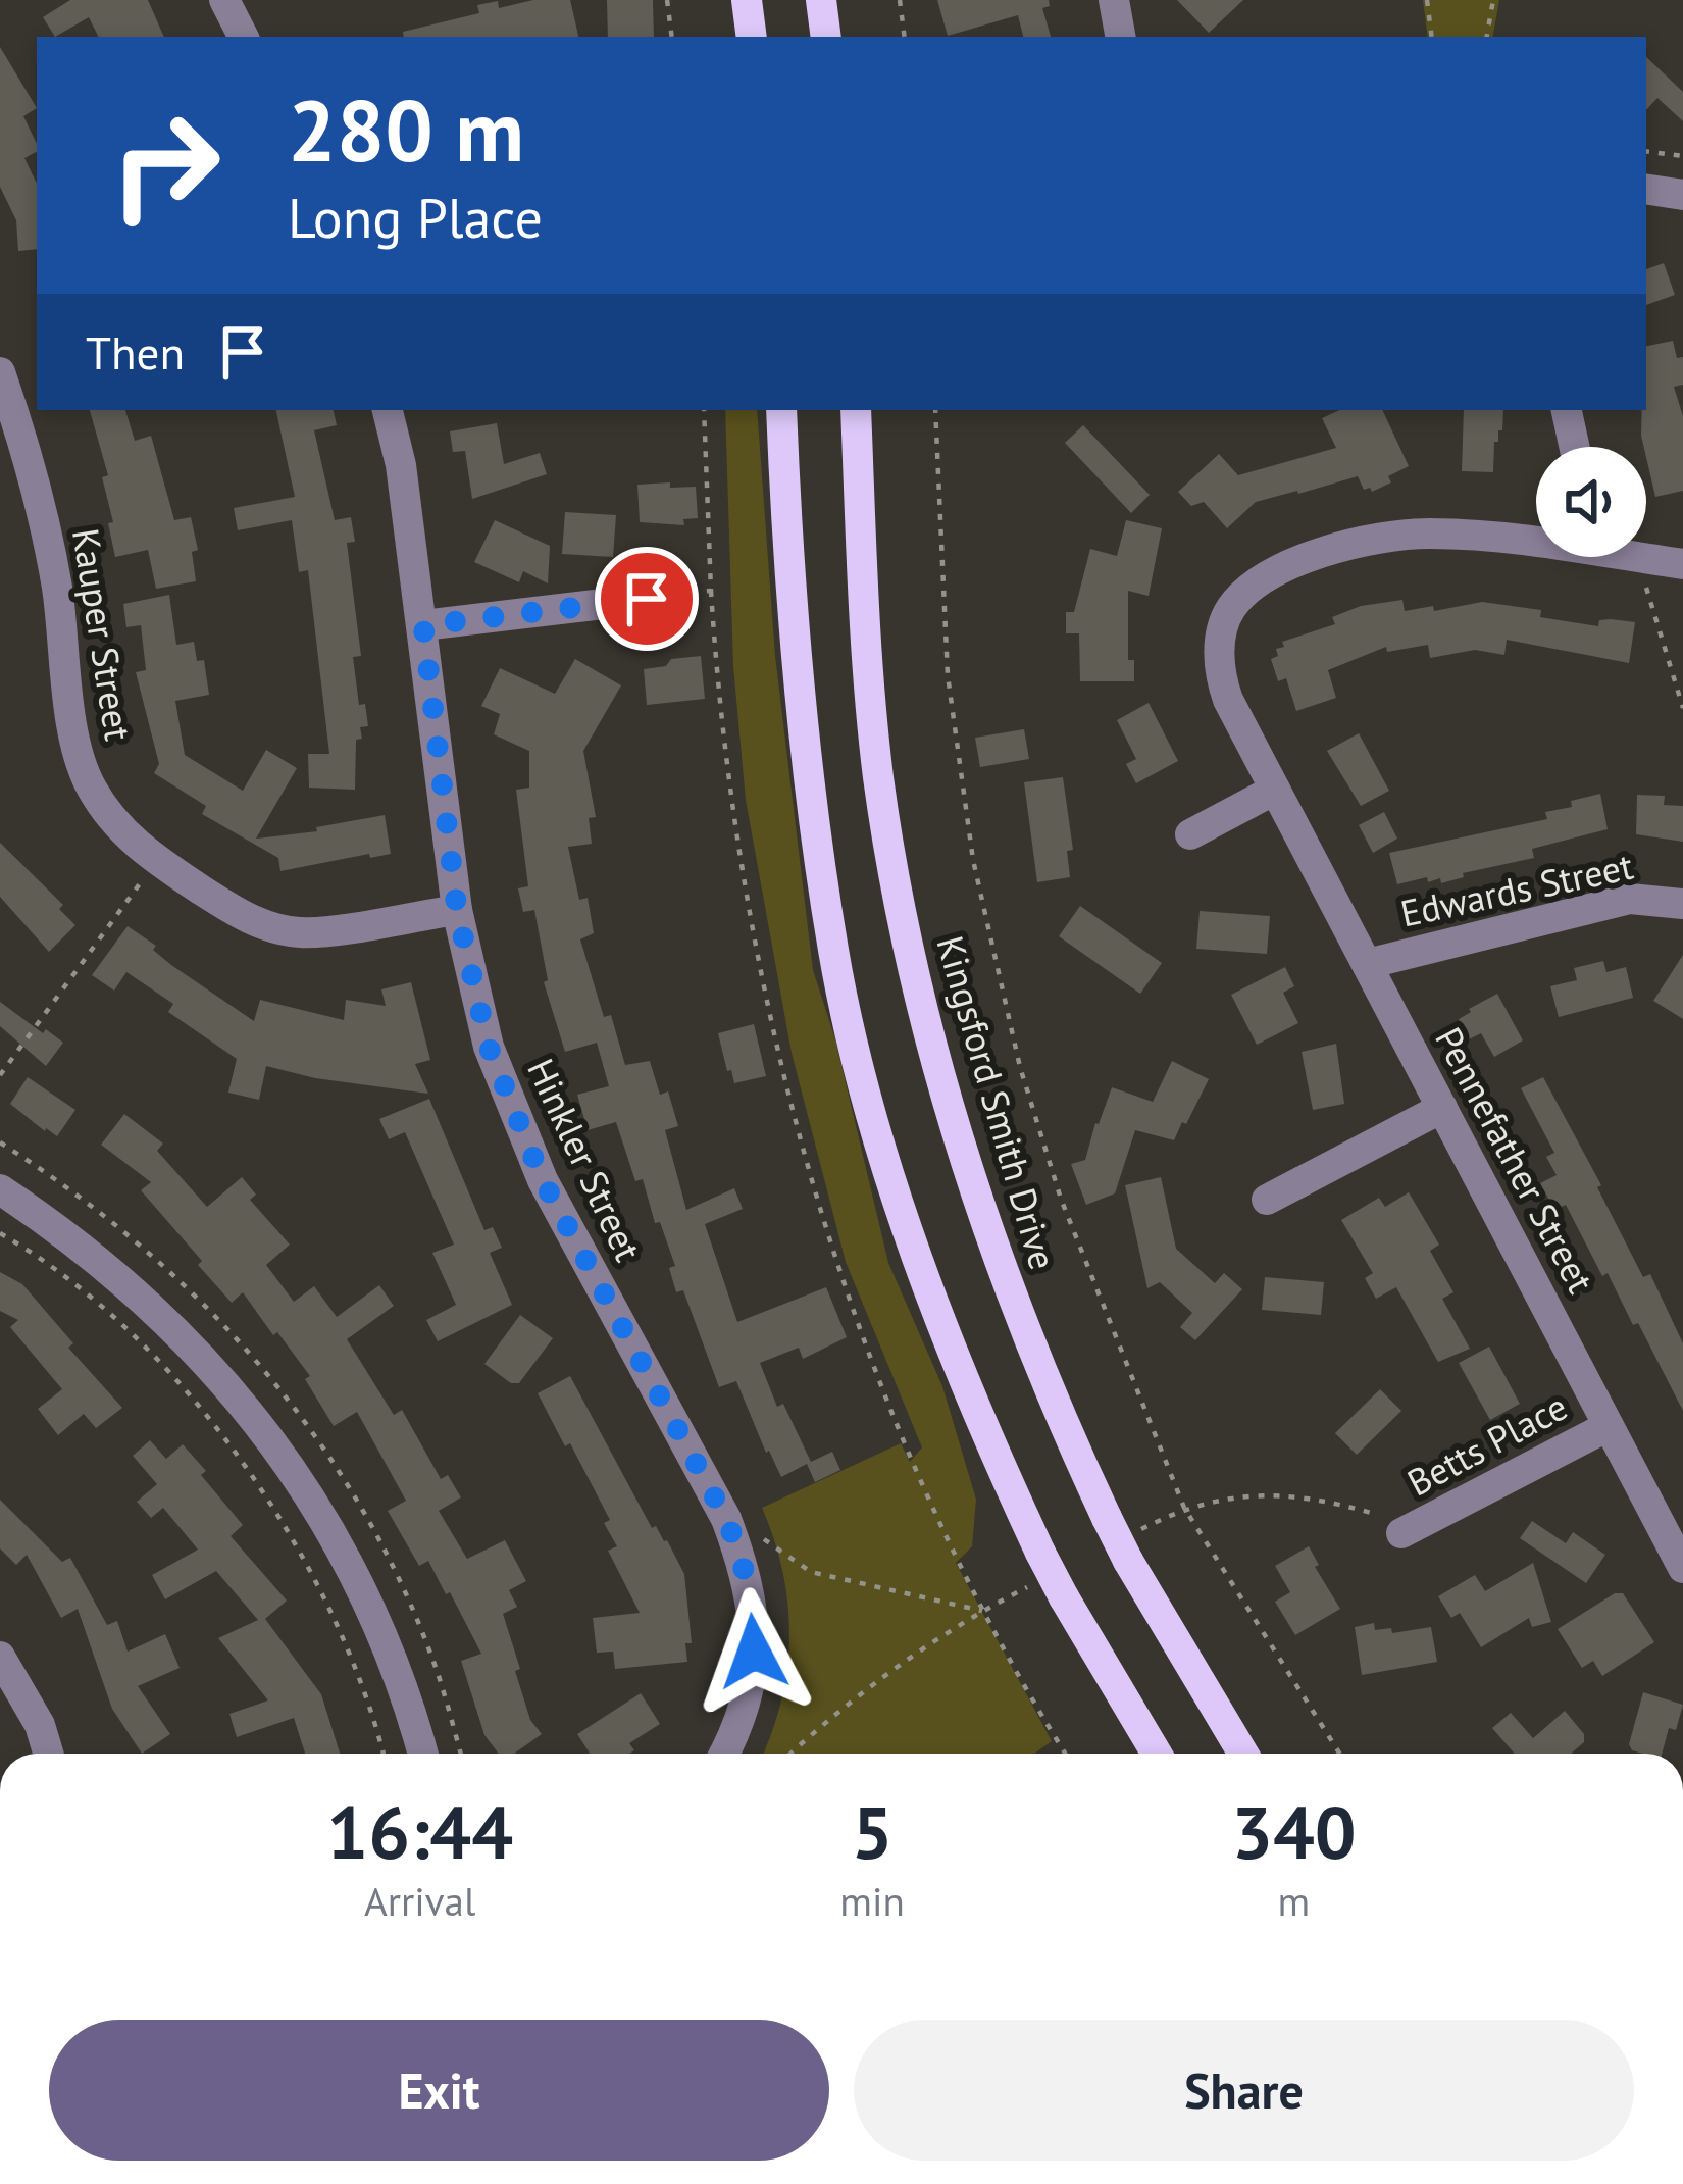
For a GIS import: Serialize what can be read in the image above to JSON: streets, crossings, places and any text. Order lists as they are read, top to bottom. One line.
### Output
{"streets":{"main road":["Kingsford Smith Drive"],"street":["Kauper Street","Edwards Street","Hinkler Street","Pennefather Street","Betts Place"]},"crossings":[["Kauper Street","Hinkler Street"],["Edwards Street","Pennefather Street"],["Pennefather Street","Betts Place"]],"page":{"turn":["280 m","Long Place"],"then":"Then","eta":["16:44","Arrival","5","min","340","m"],"buttons":["Exit","Share"]}}
